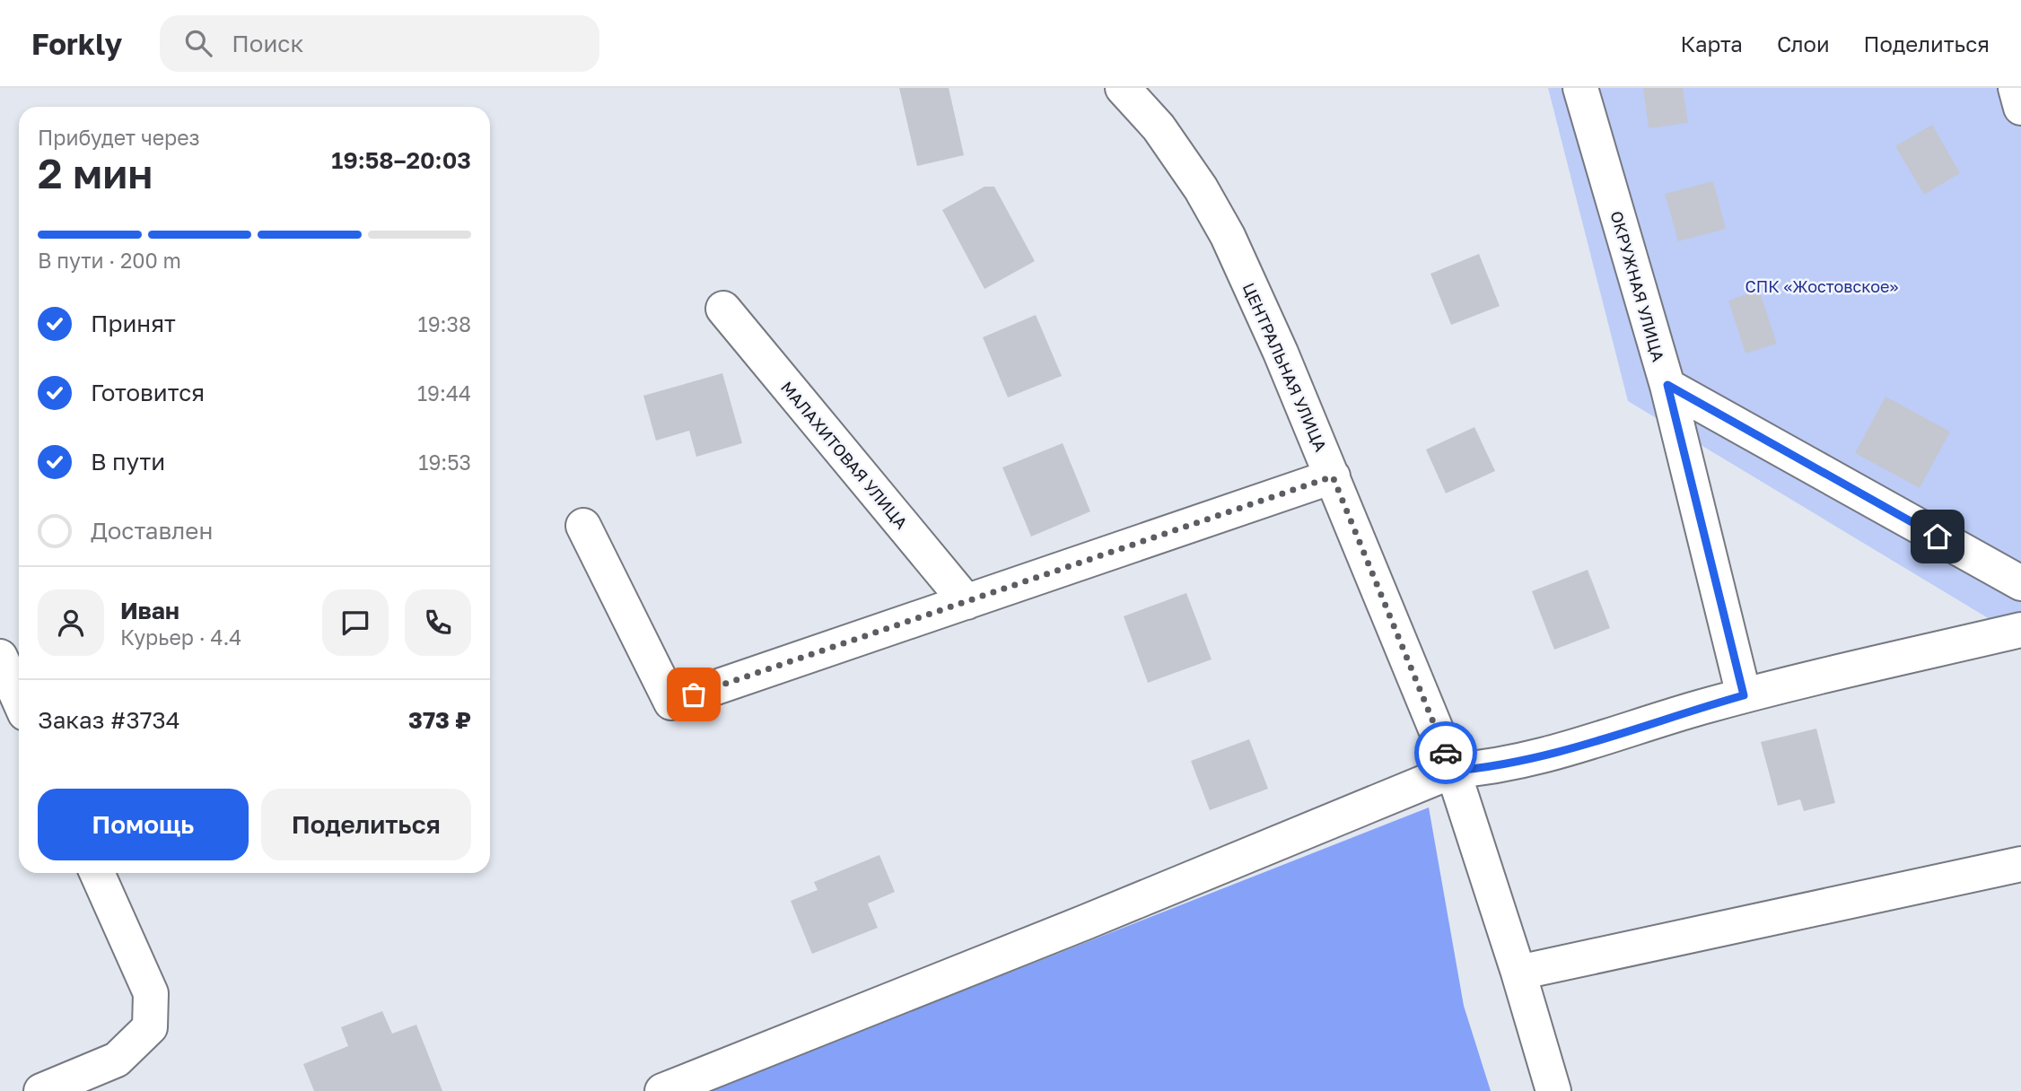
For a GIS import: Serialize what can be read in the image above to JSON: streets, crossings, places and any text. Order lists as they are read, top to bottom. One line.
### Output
{"streets":{"street":["ОКРУЖНАЯ УЛИЦА","ЦЕНТРАЛЬНАЯ УЛИЦА","МАЛАХИТОВАЯ УЛИЦА"]},"parks":["СПК «Жостовское»"],"page":{"header":"Forkly","search":"Поиск","nav":["Карта","Слои","Поделиться"],"heading":["2 мин","Прибудет через","19:58–20:03"],"panel":["Иван","Курьер · 4.4","Заказ #3734","373 ₽"],"bar":"В пути · 200 m","list":[["Принят","19:38"],["Готовится","19:44"],["В пути","19:53"],"Доставлен"],"buttons":["Помощь","Поделиться"]}}
